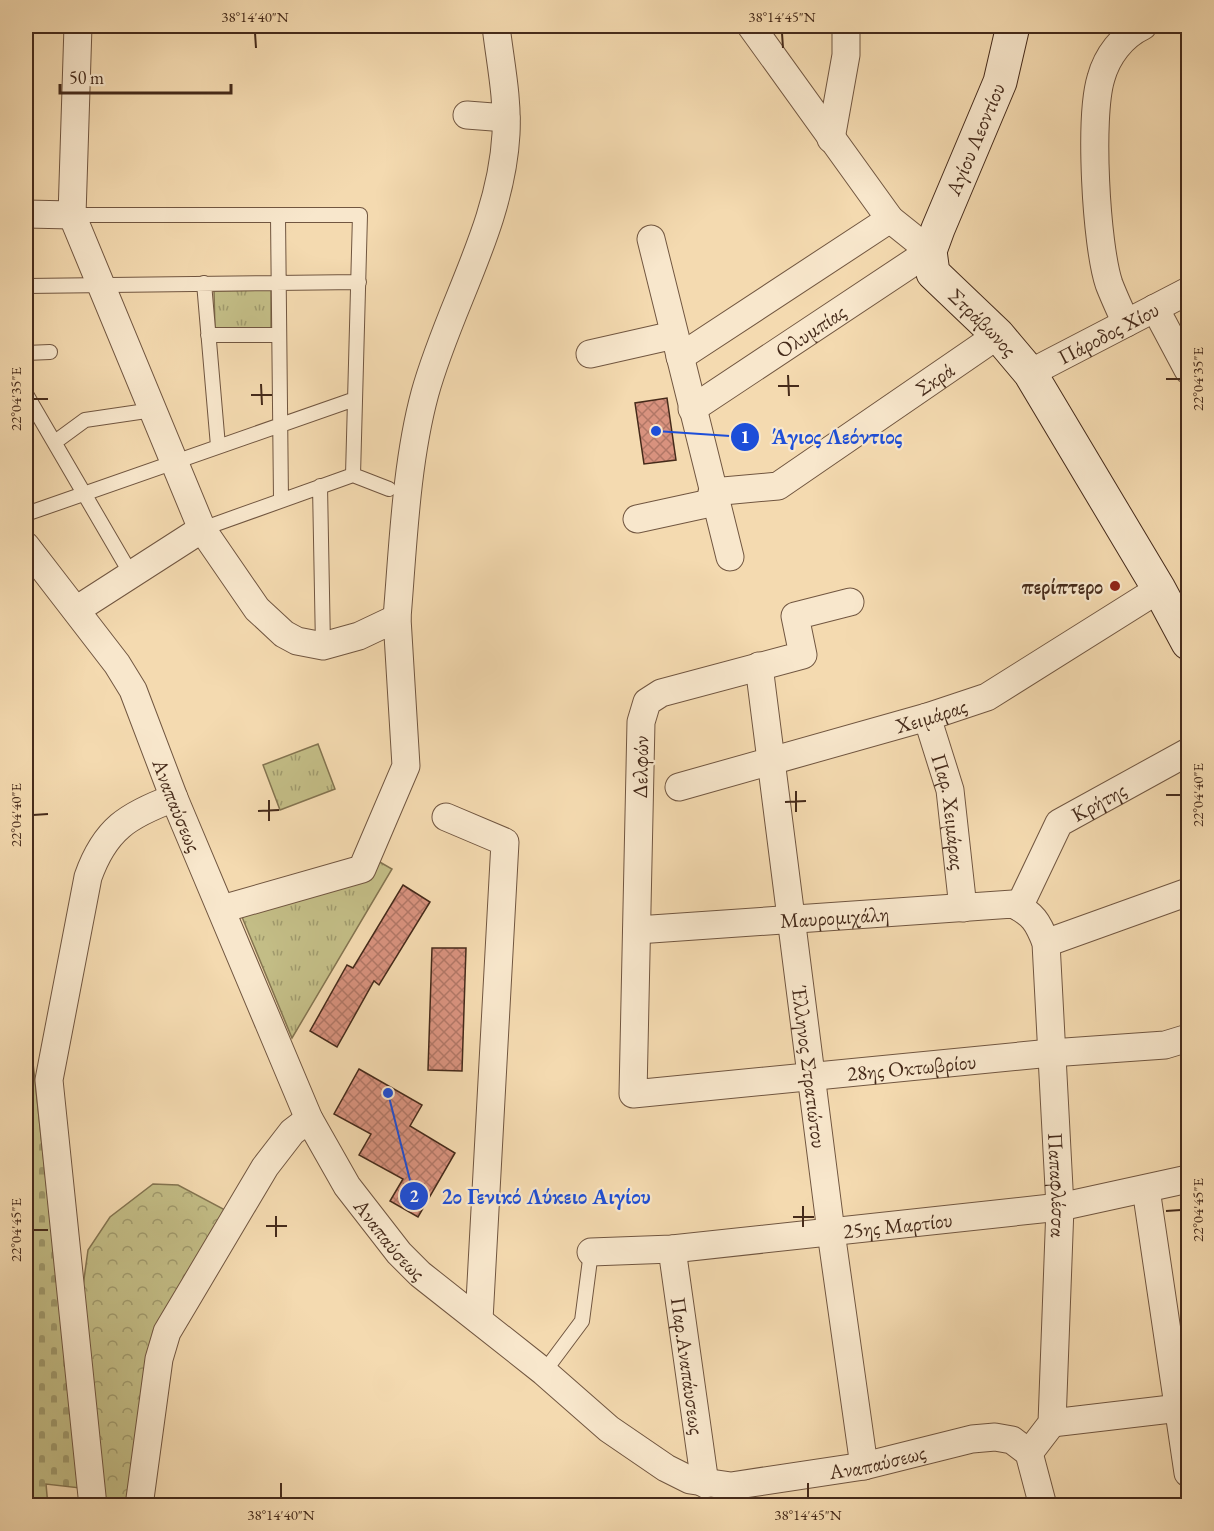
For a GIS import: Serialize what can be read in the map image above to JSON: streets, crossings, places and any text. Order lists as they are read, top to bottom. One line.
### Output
{"streets":{"street":["Αγίου Λεοντίου","Στράβωνος","Ολυμπίας","Πάροδος Χίου","Σκρά","Χειμάρας","Δελφών","Κρήτης","Αναπαύσεως","Παρ. Χειμάρας","Μαυρομιχάλη","Έλληνος Στρατιώτου","28ης Οκτωβρίου","Παπαφλέσσα","25ης Μαρτίου","Παρ.Αναπάυσεως"]},"crossings":[["Αγίου Λεοντίου","Στράβωνος"],["Αγίου Λεοντίου","Ολυμπίας"],["Στράβωνος","Ολυμπίας"],["Στράβωνος","Πάροδος Χίου"],["Στράβωνος","Σκρά"],["Στράβωνος","Χειμάρας"],["Χειμάρας","Παρ. Χειμάρας"],["Χειμάρας","Έλληνος Στρατιώτου"],["Δελφών","Μαυρομιχάλη"],["Δελφών","Έλληνος Στρατιώτου"],["Δελφών","28ης Οκτωβρίου"],["Κρήτης","Μαυρομιχάλη"],["Κρήτης","Παπαφλέσσα"],["Αναπαύσεως","Έλληνος Στρατιώτου"],["Αναπαύσεως","25ης Μαρτίου"],["Αναπαύσεως","Παρ.Αναπάυσεως"],["Παρ. Χειμάρας","Μαυρομιχάλη"],["Μαυρομιχάλη","Έλληνος Στρατιώτου"],["Μαυρομιχάλη","Παπαφλέσσα"],["Έλληνος Στρατιώτου","28ης Οκτωβρίου"],["Έλληνος Στρατιώτου","25ης Μαρτίου"],["28ης Οκτωβρίου","Παπαφλέσσα"],["Παπαφλέσσα","25ης Μαρτίου"],["25ης Μαρτίου","Παρ.Αναπάυσεως"]],"places":["Άγιος Λεόντιος","περίπτερο","2ο Γενικό Λύκειο Αιγίου"],"scale_bar":"50 m","coordinates":["38°14'40\"N","38°14'45\"N","22°04'35\"E","22°04'40\"E","22°04'45\"E"]}
